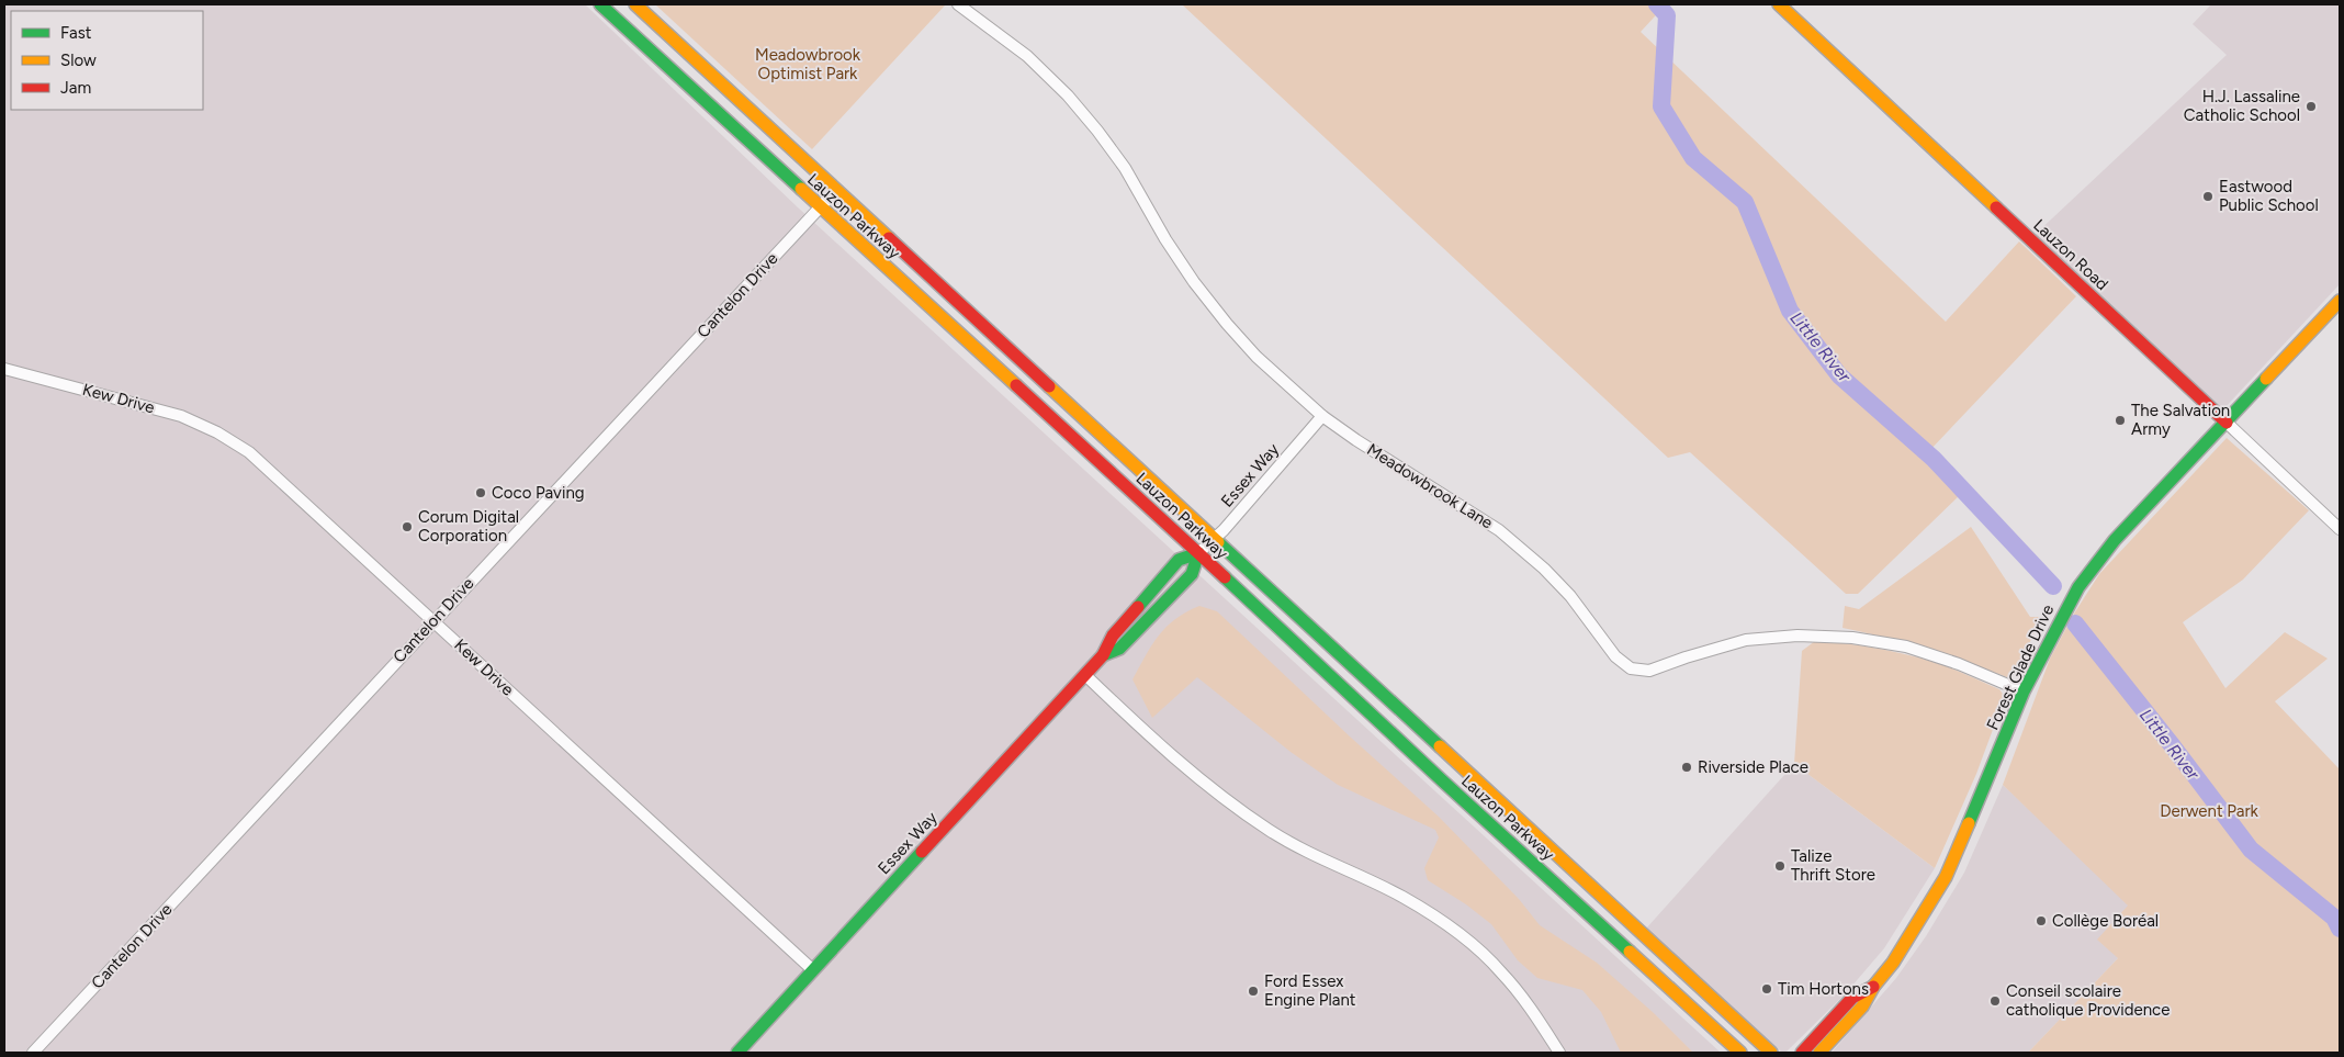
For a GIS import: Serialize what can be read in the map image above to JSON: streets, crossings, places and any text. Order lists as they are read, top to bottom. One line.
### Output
{"streets":{"main road":["Lauzon Parkway","Lauzon Road","Essex Way","Forest Glade Drive"],"street":["Cantelon Drive","Kew Drive","Meadowbrook Lane"]},"crossings":[["Lauzon Parkway","Cantelon Drive"],["Lauzon Parkway","Essex Way"],["Lauzon Road","Forest Glade Drive"],["Cantelon Drive","Kew Drive"],["Kew Drive","Essex Way"],["Essex Way","Meadowbrook Lane"],["Meadowbrook Lane","Forest Glade Drive"]],"water":["Little River"],"parks":["Meadowbrook Optimist Park","Derwent Park"],"places":["H.J. Lassaline Catholic School","Eastwood Public School","The Salvation Army","Coco Paving","Corum Digital Corporation","Riverside Place","Talize Thrift Store","Collège Boréal","Tim Hortons","Ford Essex Engine Plant","Conseil scolaire catholique Providence"],"legend":["Fast","Slow","Jam"]}
